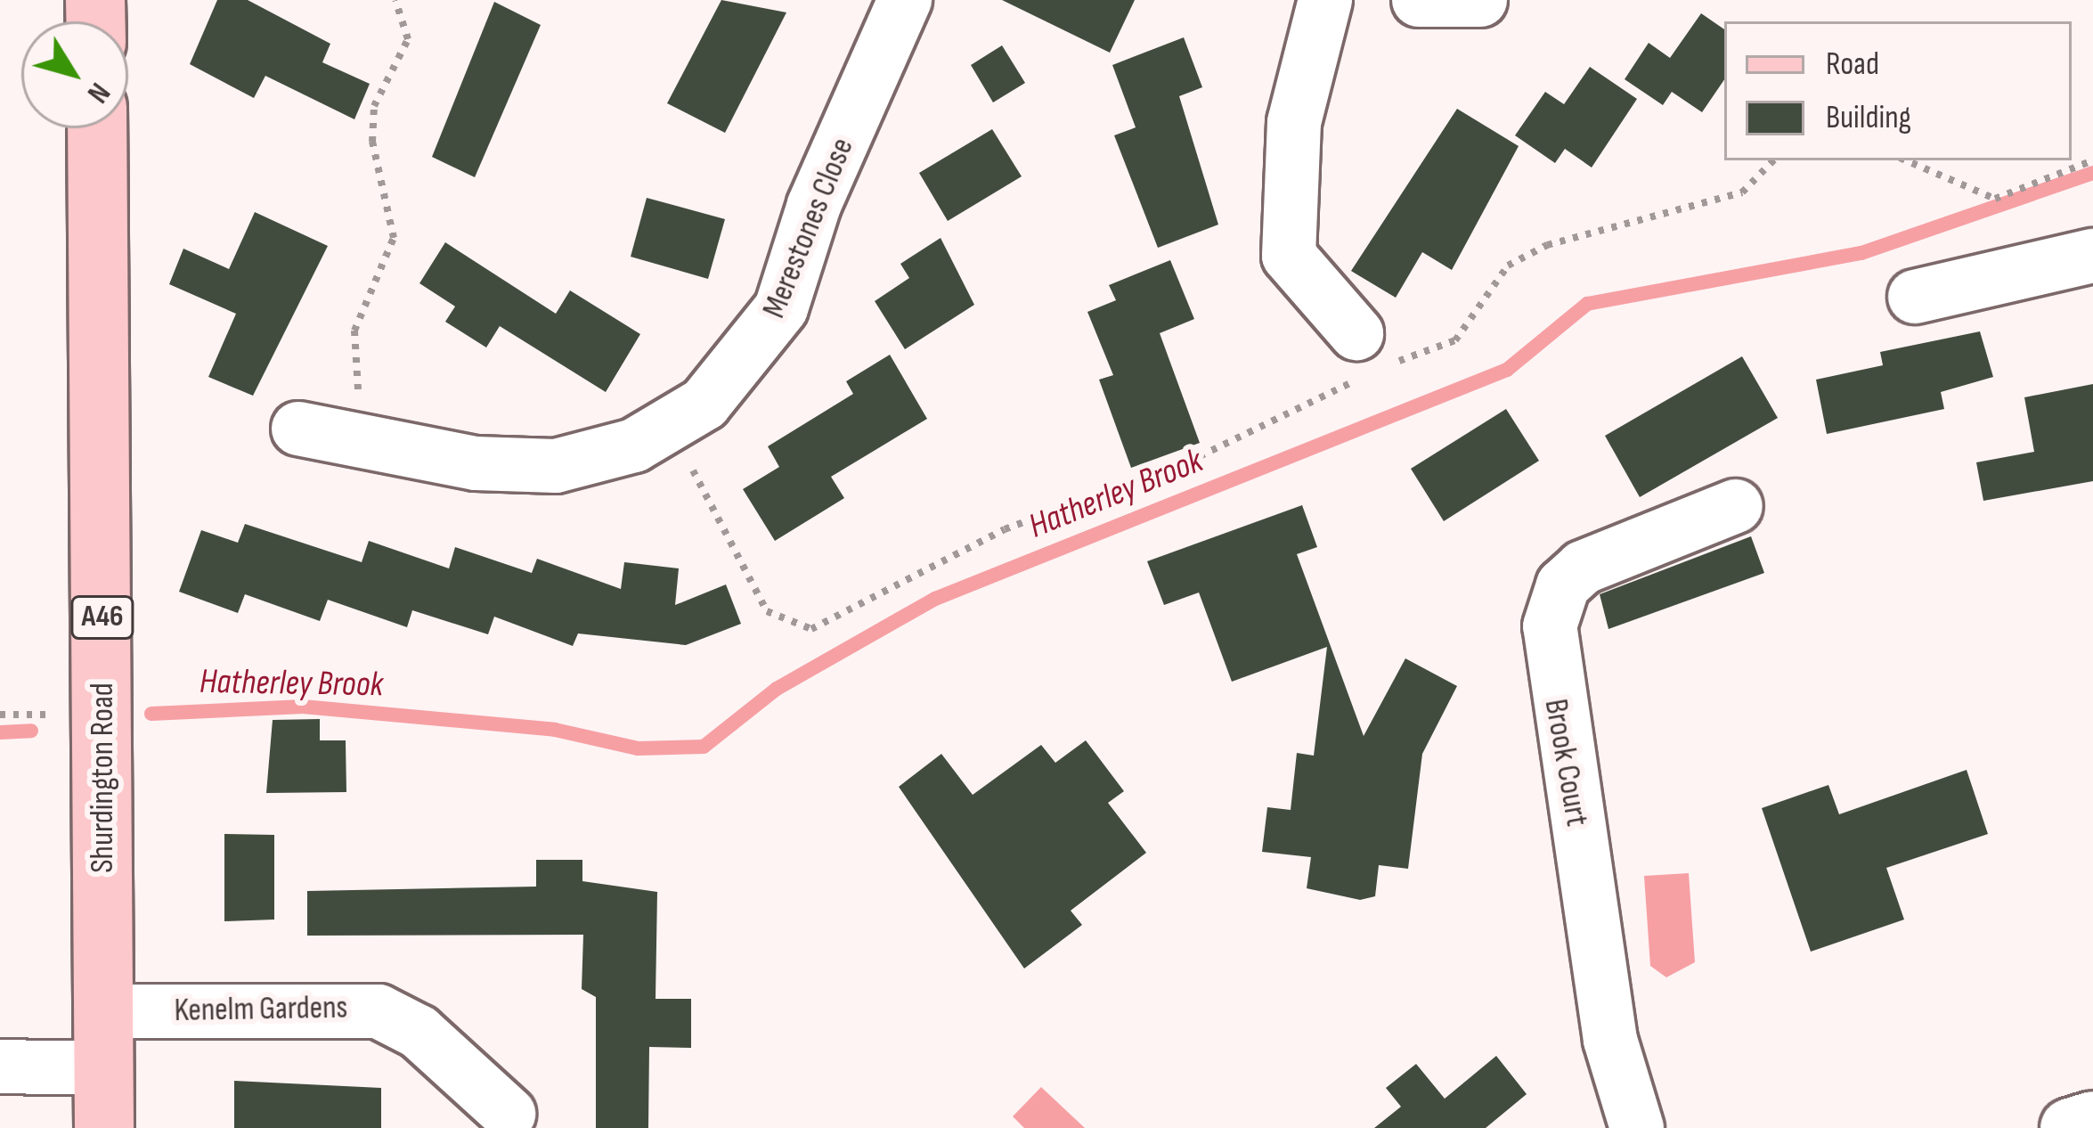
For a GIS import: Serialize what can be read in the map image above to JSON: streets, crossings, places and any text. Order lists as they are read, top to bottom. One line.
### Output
{"streets":{"main road":["A46","Shurdington Road"],"street":["Merestones Close","Brook Court","Kenelm Gardens"]},"crossings":[["Shurdington Road","Kenelm Gardens"]],"water":["Hatherley Brook"],"legend":["Road","Building"],"north":"bottom right"}
